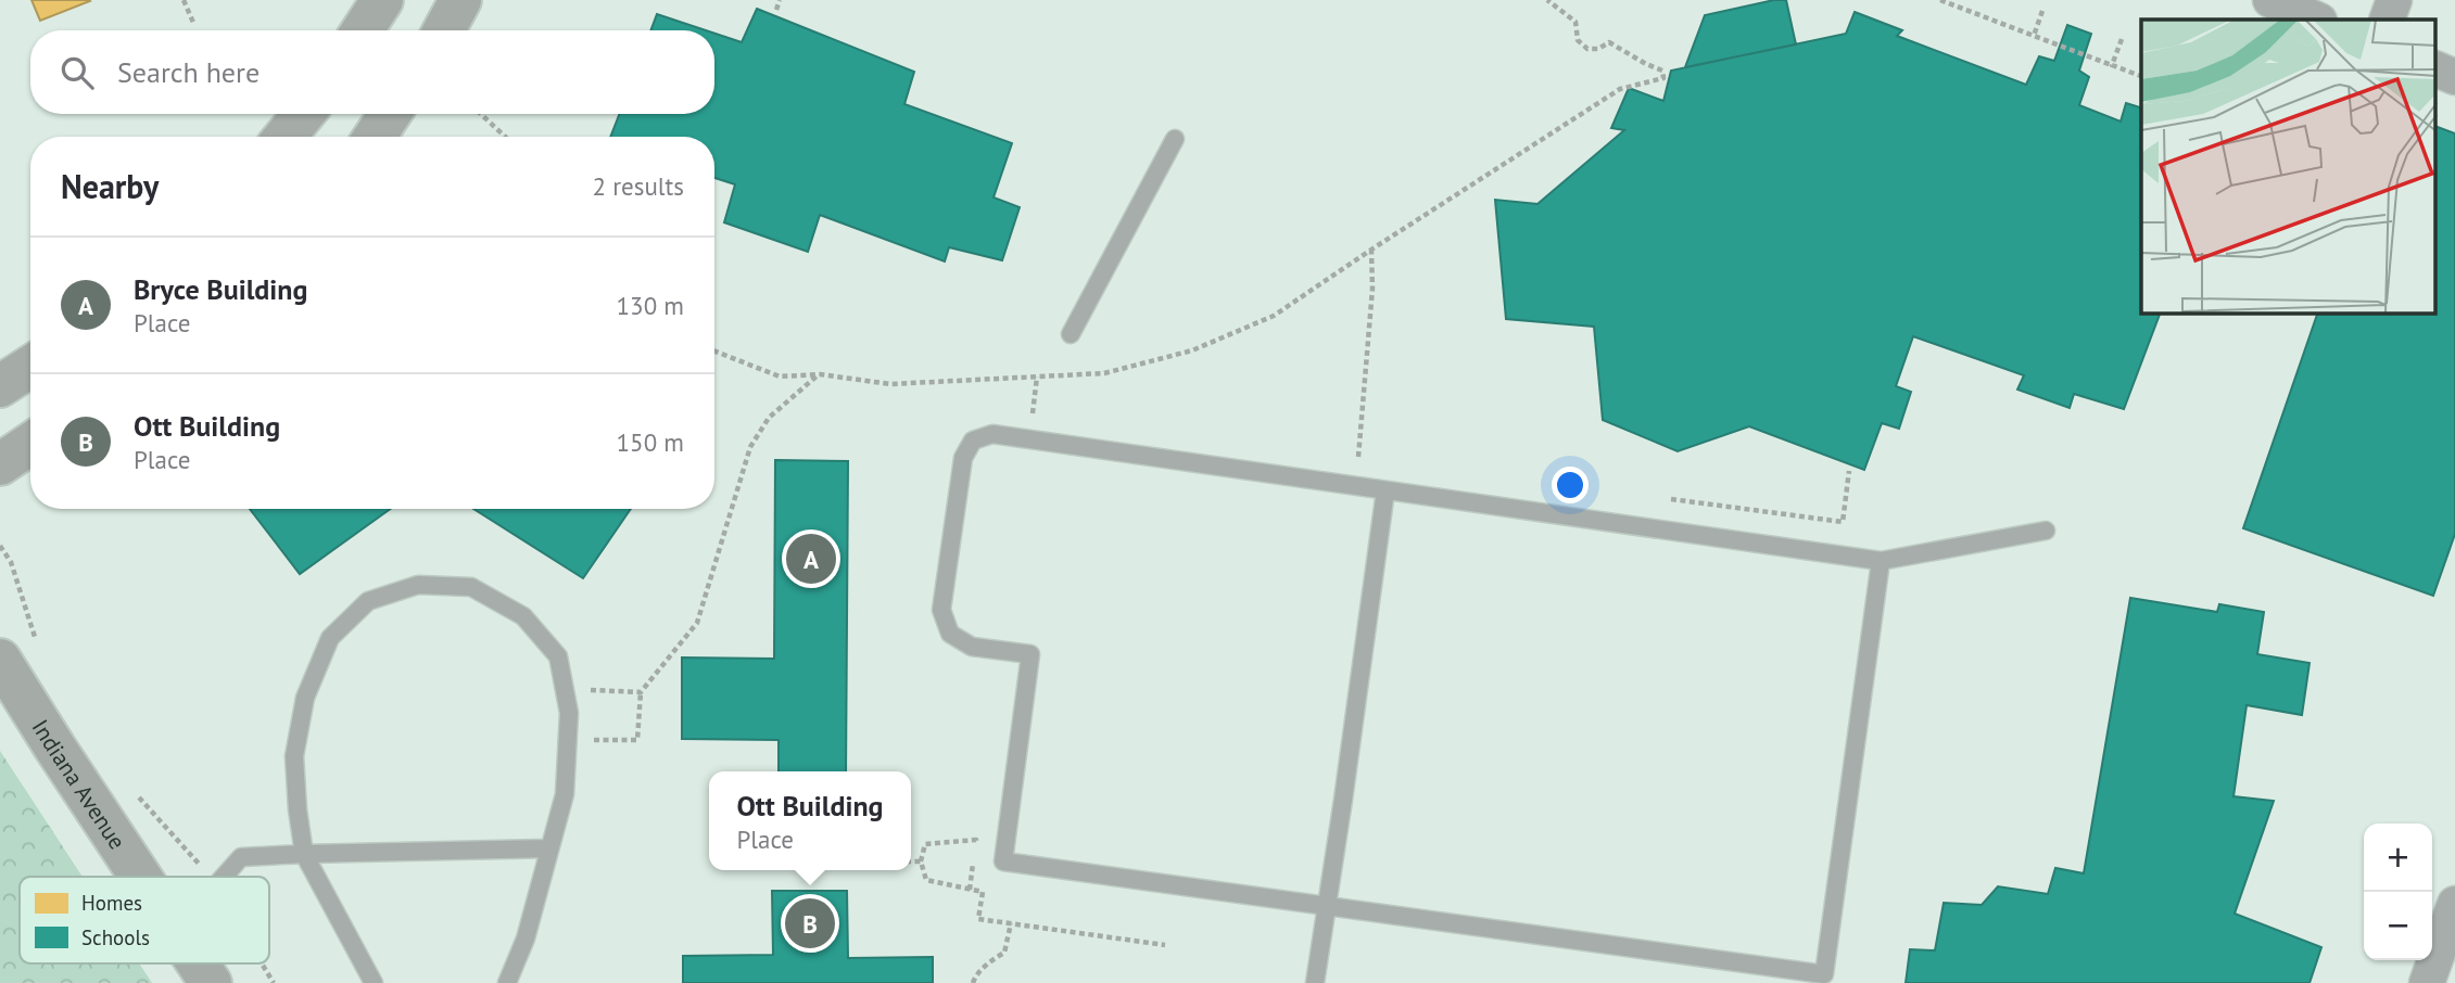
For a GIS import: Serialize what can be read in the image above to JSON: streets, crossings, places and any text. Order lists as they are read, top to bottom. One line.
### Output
{"streets":{"main road":["Indiana Avenue"]},"legend":["Homes","Schools"],"page":{"search":"Search here","heading":["Nearby","2 results"],"list":[{"mark":"A","name":"Bryce Building","note":"Place","value":"130 m"},{"mark":"B","name":"Ott Building","note":"Place","value":"150 m"}],"pins":["A","B"],"popup":["Ott Building","Place"],"map_buttons":["+","−"]}}
